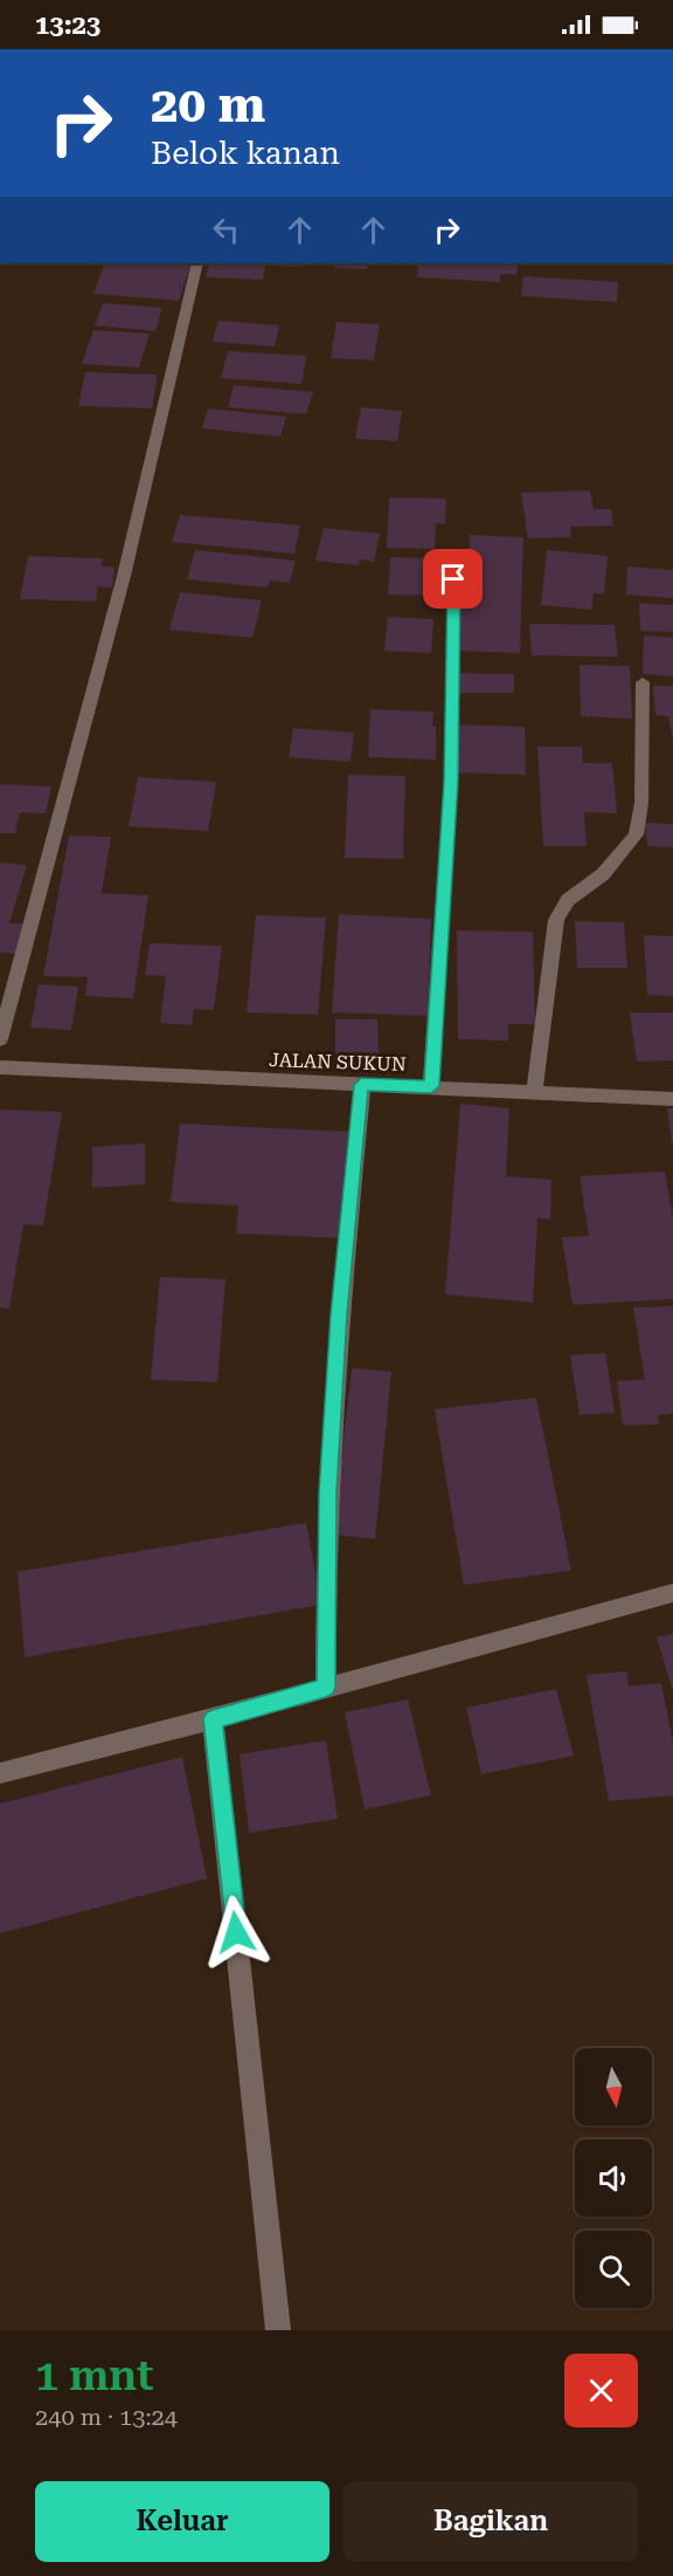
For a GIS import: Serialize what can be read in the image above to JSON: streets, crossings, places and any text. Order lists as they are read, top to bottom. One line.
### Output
{"streets":{"street":["JALAN SUKUN"]},"north":"bottom","page":{"status":"13:23","turn":["20 m","Belok kanan"],"heading":["1 mnt","240 m · 13:24"],"buttons":["Keluar","Bagikan"]}}
